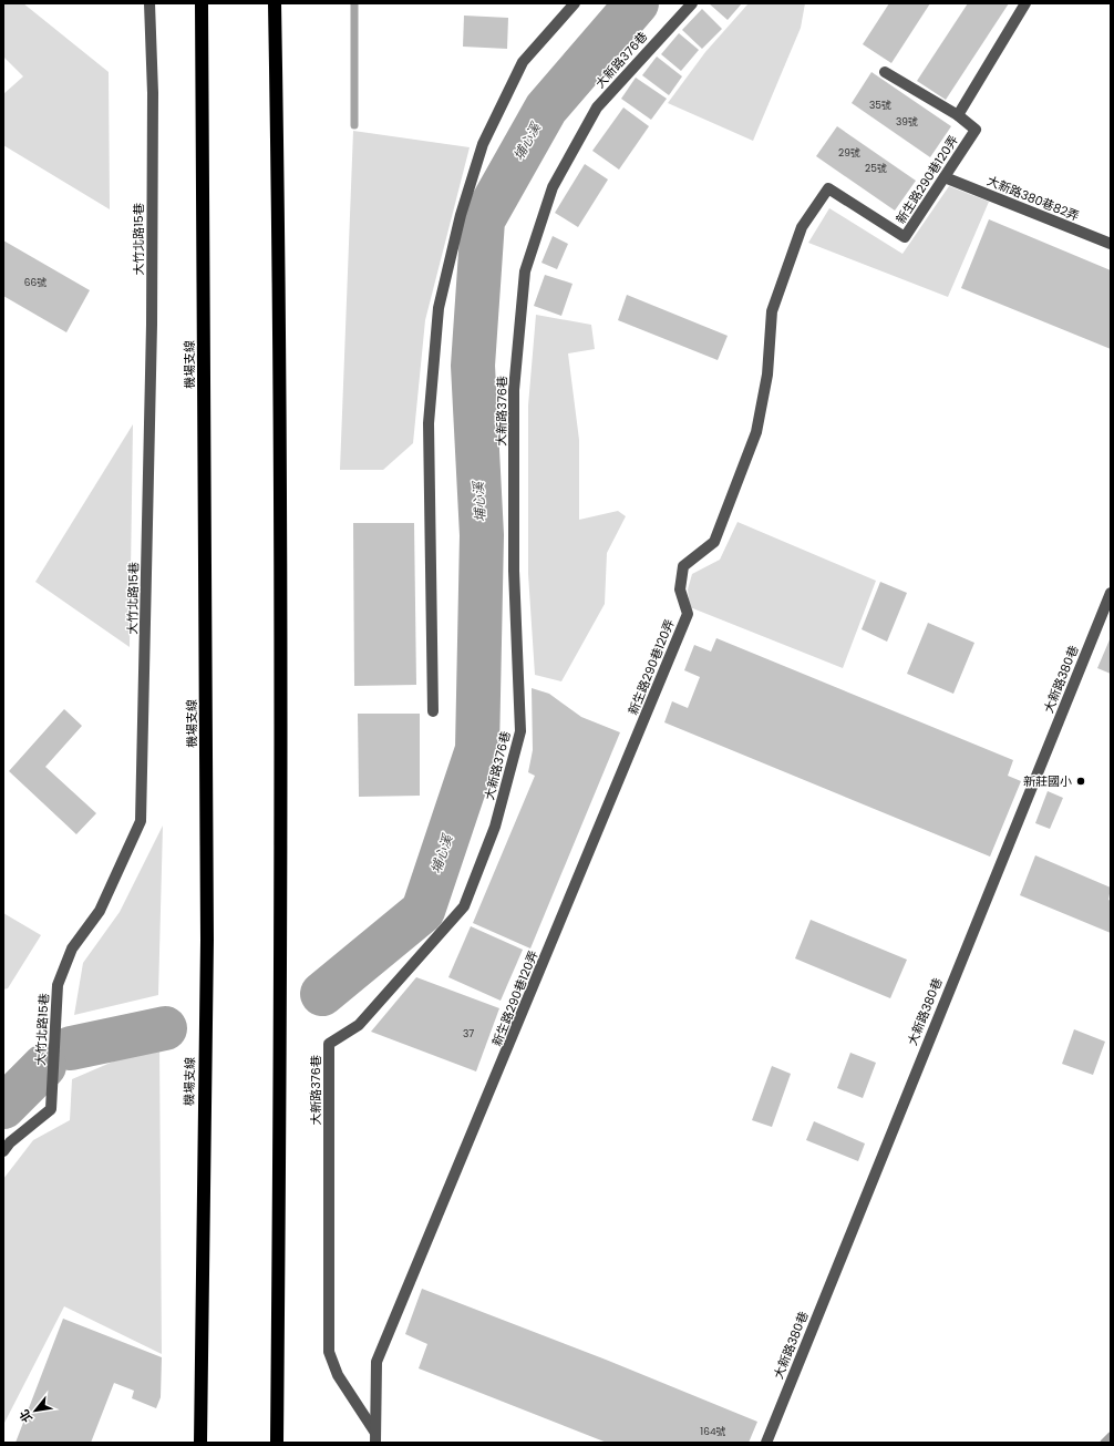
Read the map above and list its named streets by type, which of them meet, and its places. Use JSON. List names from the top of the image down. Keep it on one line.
{"streets":{"highway":["機場支線"],"lane":["大新路376巷","新生路290巷120弄","大新路380巷82弄","大竹北路15巷","大新路380巷"]},"crossings":[["大新路376巷","新生路290巷120弄"],["新生路290巷120弄","大新路380巷82弄"]],"water":["埔心溪"],"places":["新莊國小"],"house_numbers":["35號","39號","29號","25號","66號","37","164號"],"north":"bottom left"}
